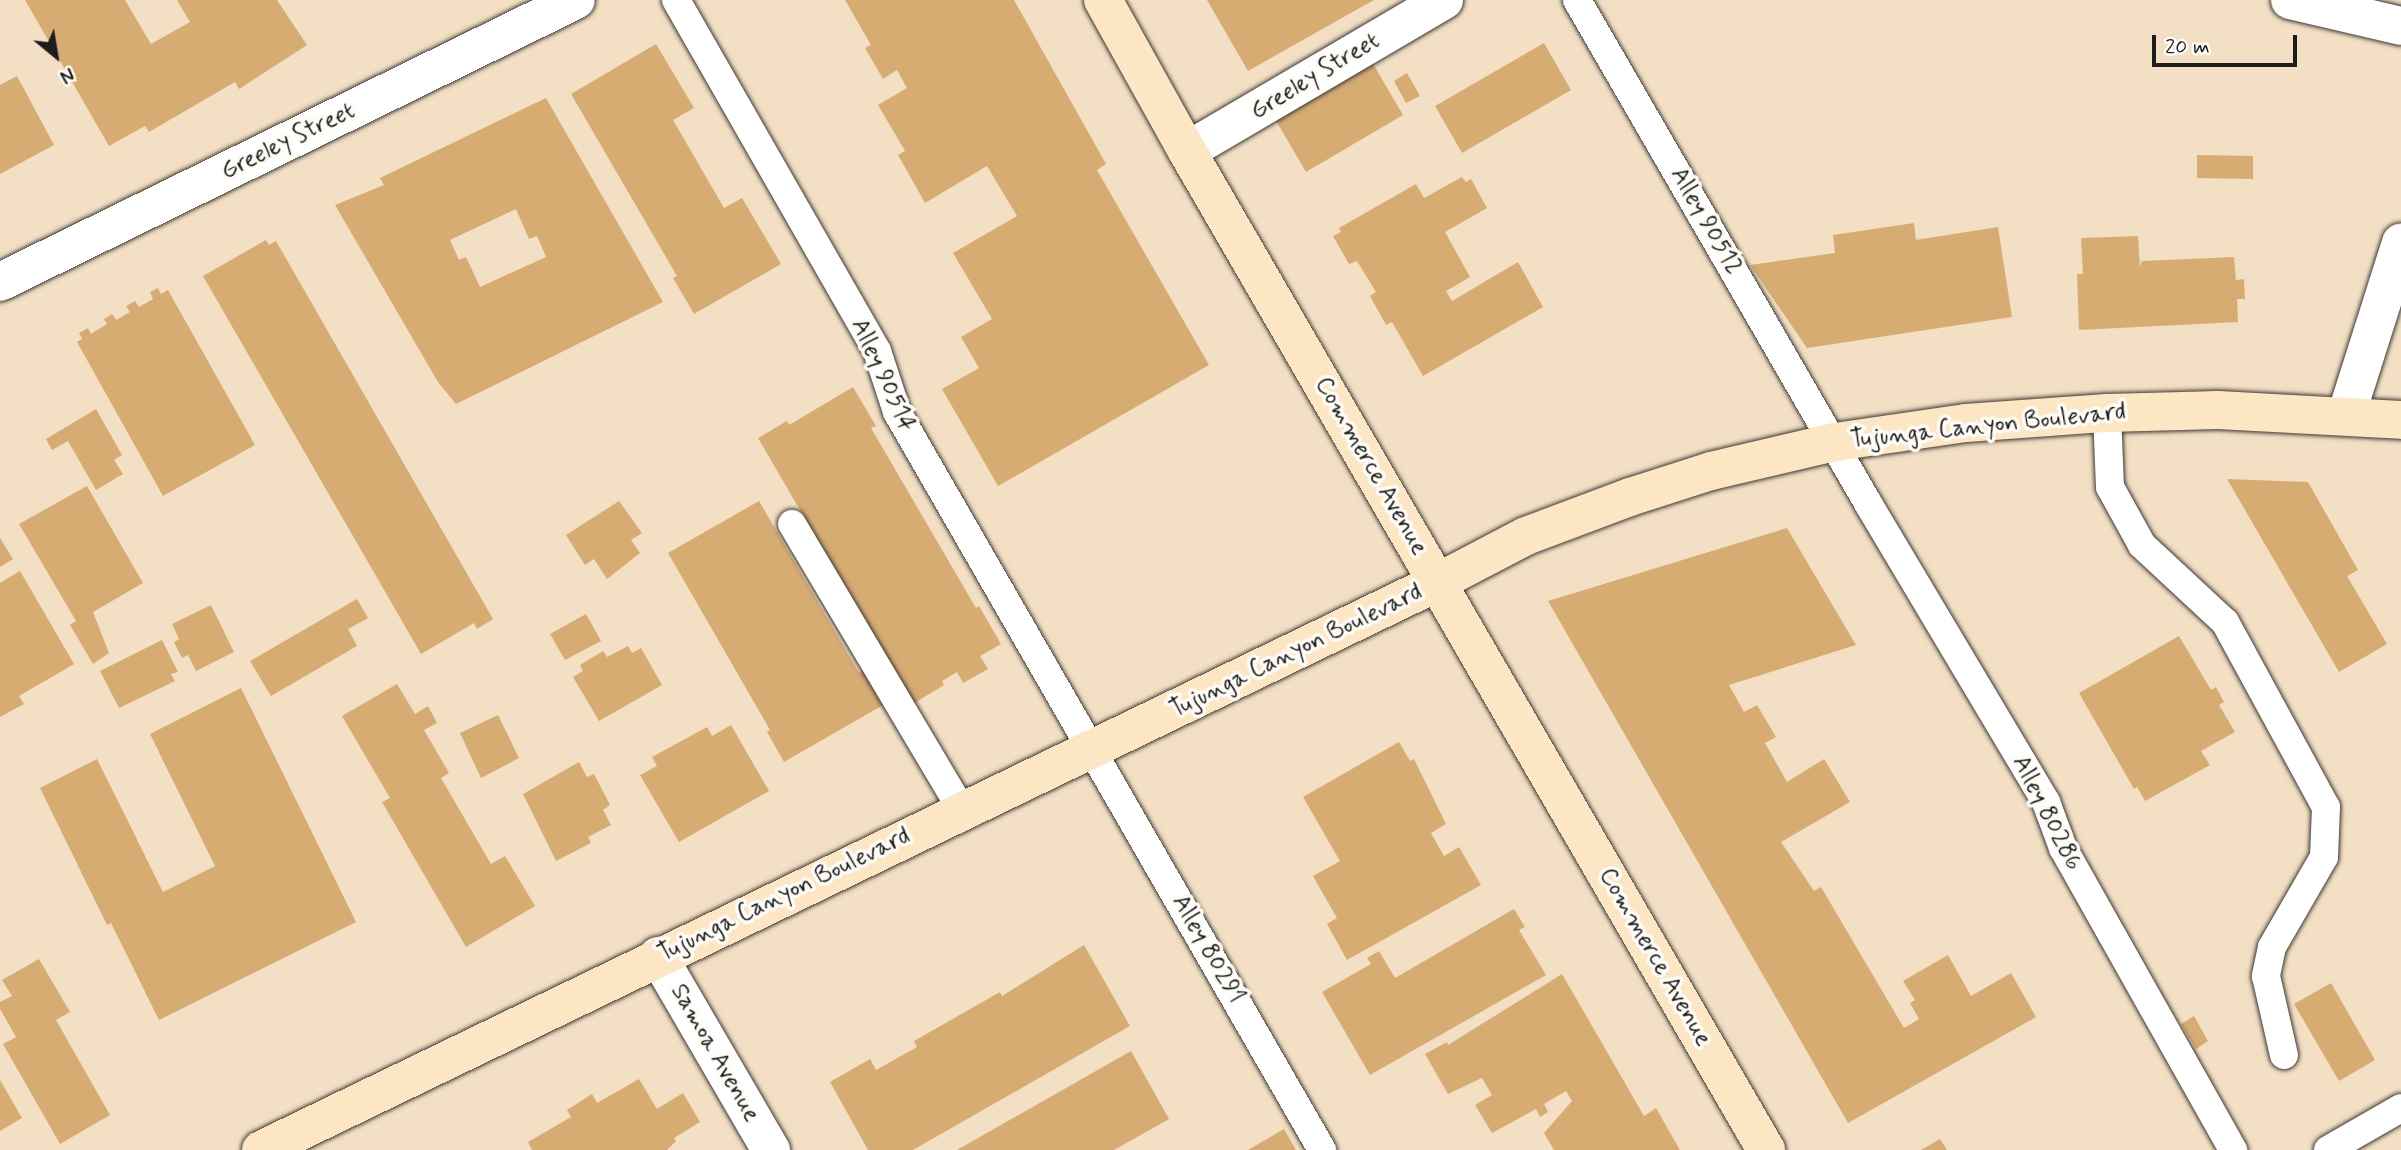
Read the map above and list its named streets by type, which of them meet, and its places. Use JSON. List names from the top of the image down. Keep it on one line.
{"streets":{"main road":["Tujunga Canyon Boulevard","Commerce Avenue"],"street":["Greeley Street","Samoa Avenue"],"lane":["Alley 90512","Alley 90514","Alley 80286","Alley 80291"]},"crossings":[["Greeley Street","Commerce Avenue"],["Alley 90512","Tujunga Canyon Boulevard"],["Alley 90512","Alley 80286"],["Alley 90514","Tujunga Canyon Boulevard"],["Alley 90514","Alley 80291"],["Tujunga Canyon Boulevard","Commerce Avenue"],["Tujunga Canyon Boulevard","Alley 80286"],["Tujunga Canyon Boulevard","Alley 80291"],["Tujunga Canyon Boulevard","Samoa Avenue"]],"scale_bar":"20 m","north":"bottom right"}
